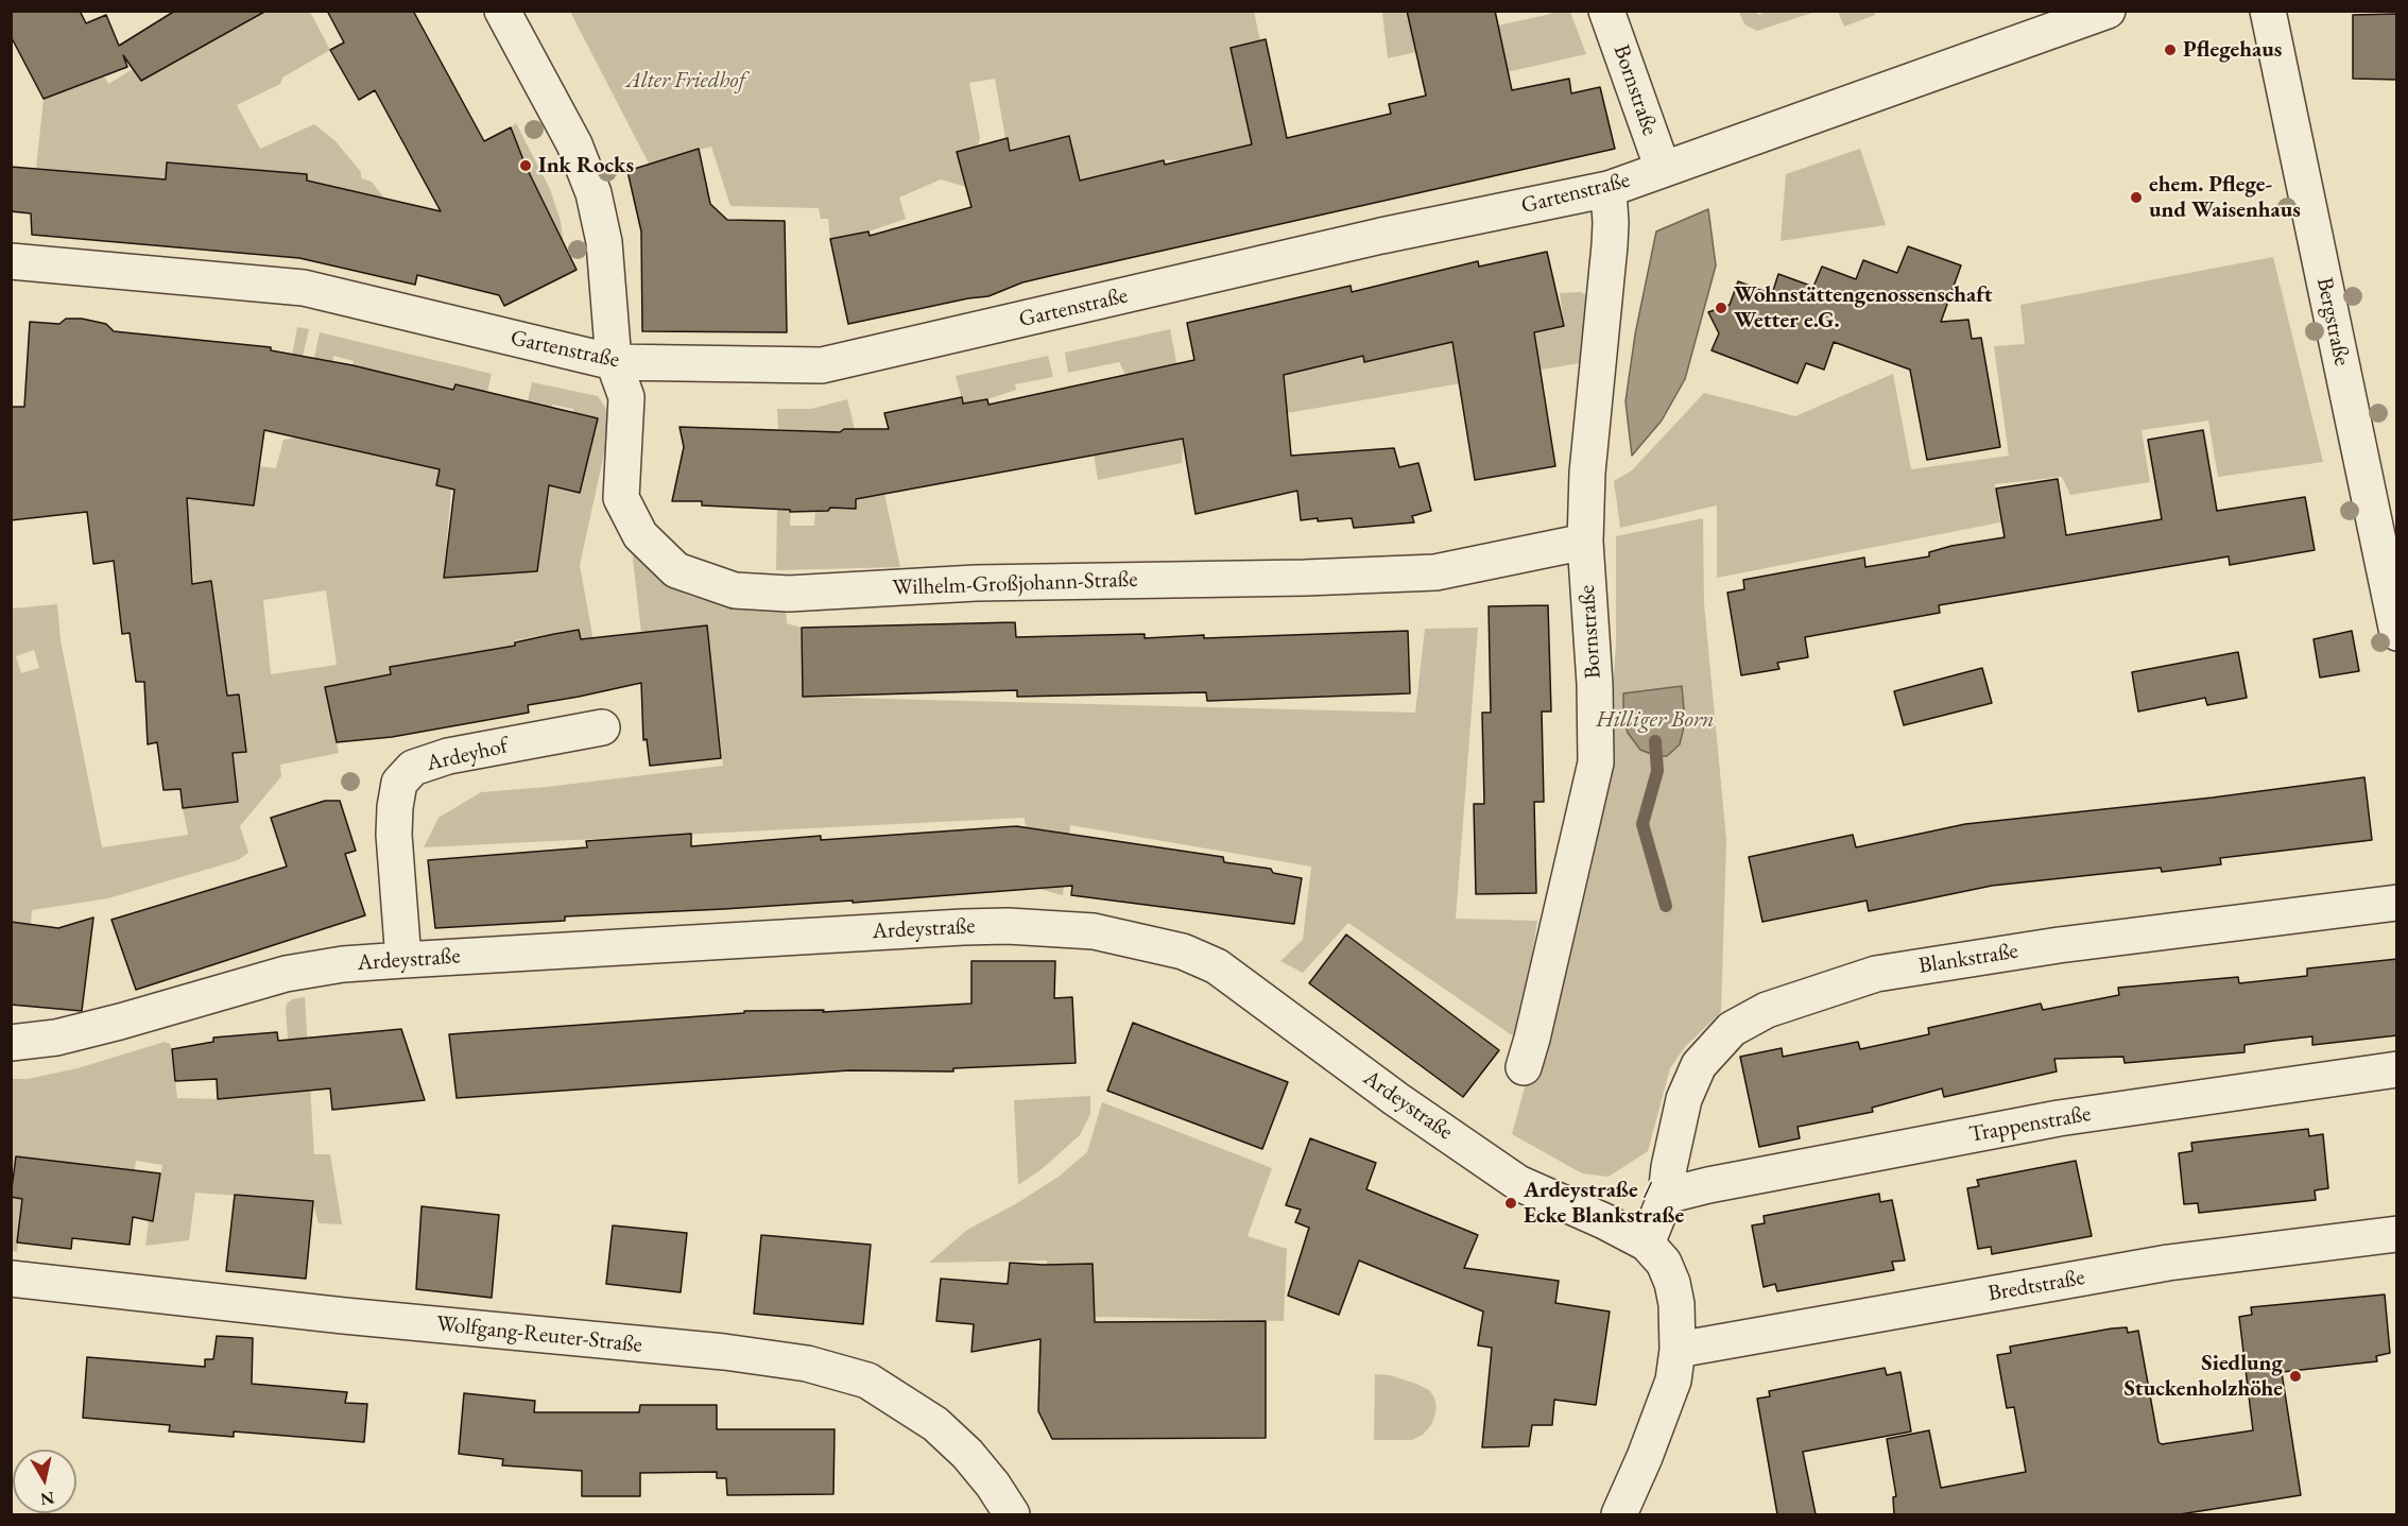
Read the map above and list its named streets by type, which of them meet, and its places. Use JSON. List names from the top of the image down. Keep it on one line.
{"streets":{"street":["Bornstraße","Gartenstraße","Bergstraße","Wilhelm-Großjohann-Straße","Ardeyhof","Ardeystraße","Blankstraße","Trappenstraße","Bredtstraße","Wolfgang-Reuter-Straße"]},"crossings":[["Bornstraße","Gartenstraße"],["Bornstraße","Wilhelm-Großjohann-Straße"],["Gartenstraße","Wilhelm-Großjohann-Straße"],["Ardeyhof","Ardeystraße"],["Ardeystraße","Bredtstraße"],["Blankstraße","Trappenstraße"]],"water":["Hilliger Born"],"parks":["Alter Friedhof"],"places":["Pflegehaus","Ink Rocks","ehem. Pflege- und Waisenhaus","Wohnstättengenossenschaft Wetter e.G.","Ardeystraße / Ecke Blankstraße","Siedlung Stuckenholzhöhe"],"north":"bottom"}
